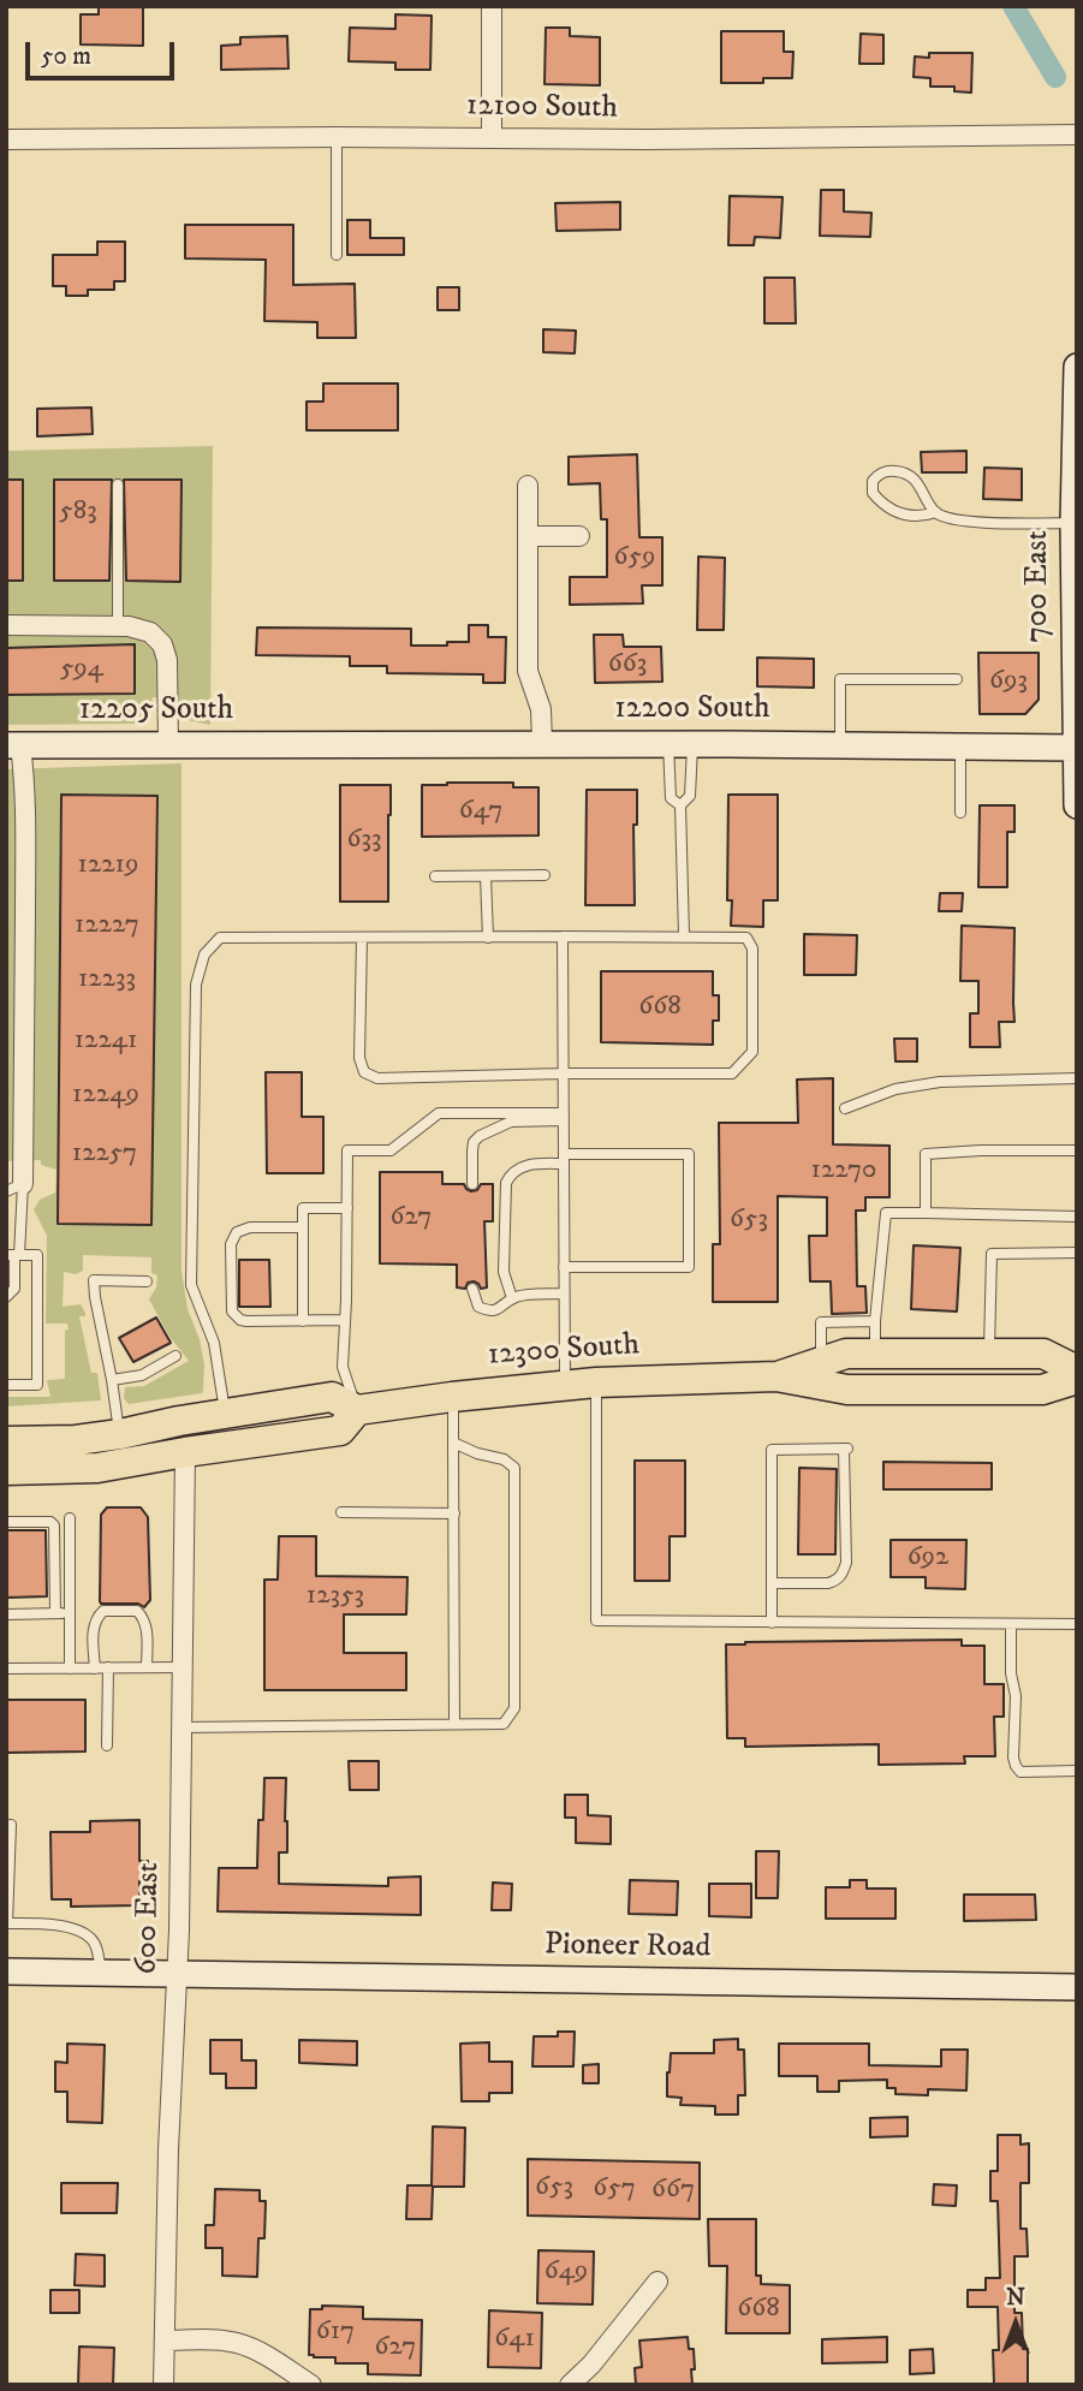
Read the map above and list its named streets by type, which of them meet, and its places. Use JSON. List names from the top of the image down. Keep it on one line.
{"streets":{"main road":["12300 South"],"street":["12100 South","700 East","12200 South","12205 South","600 East","Pioneer Road"]},"crossings":[["700 East","12200 South"],["12200 South","12205 South"],["12300 South","600 East"],["600 East","Pioneer Road"]],"house_numbers":["583","659","663","594","693","647","633","12219","12227","12233","668","12241","12249","12257","12270","627","653","692","12353","653","657","667","649","668","617","641","627"],"scale_bar":"50 m","north":"top"}
